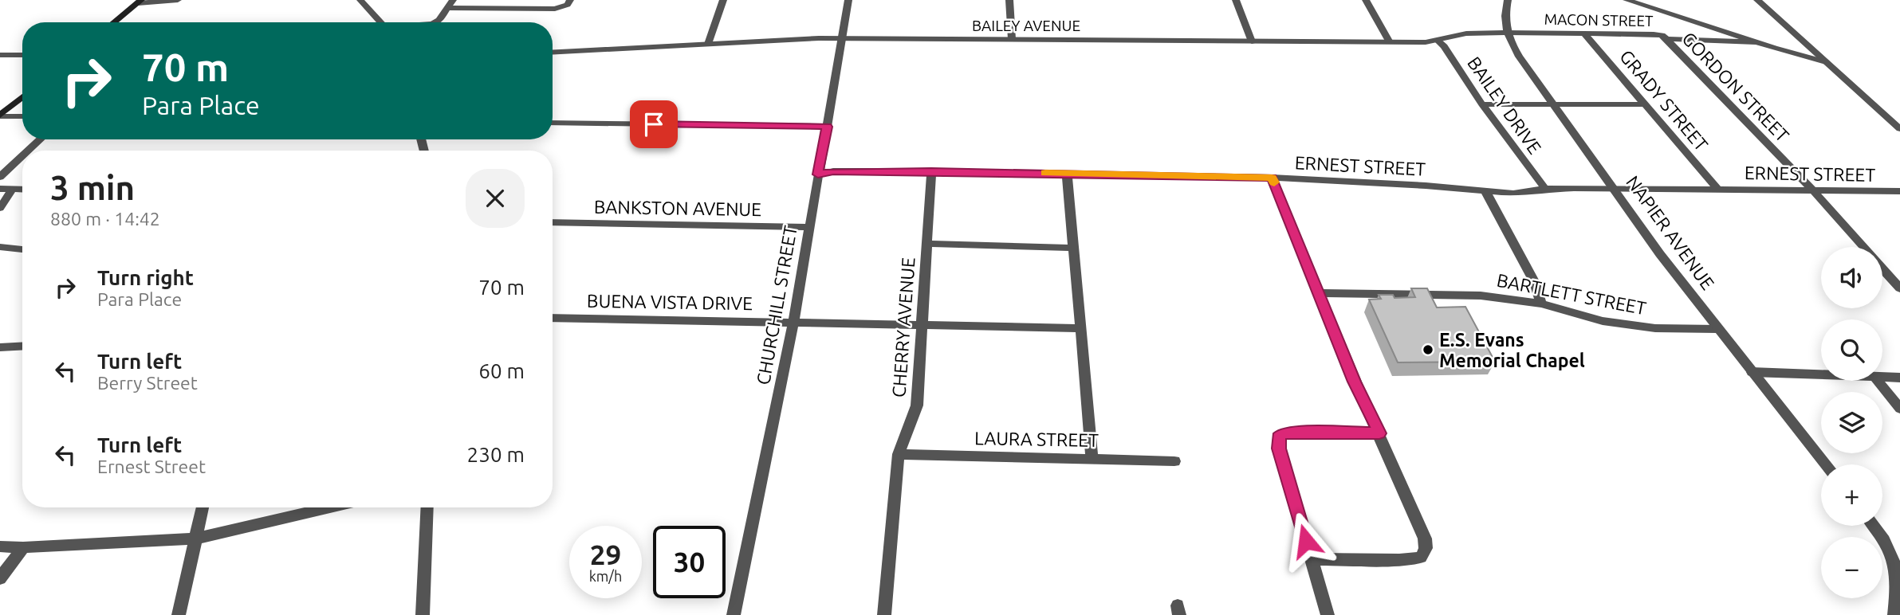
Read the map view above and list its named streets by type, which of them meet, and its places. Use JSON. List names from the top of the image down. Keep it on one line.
{"streets":{"street":["MACON STREET","BAILEY AVENUE","GORDON STREET","GRADY STREET","BAILEY DRIVE","ERNEST STREET","BANKSTON AVENUE","NAPIER AVENUE","BARTLETT STREET","BUENA VISTA DRIVE","CHURCHILL STREET","CHERRY AVENUE","LAURA STREET"]},"crossings":[["MACON STREET","BAILEY AVENUE"],["MACON STREET","GORDON STREET"],["MACON STREET","GRADY STREET"],["MACON STREET","NAPIER AVENUE"],["BAILEY AVENUE","BAILEY DRIVE"],["BAILEY AVENUE","NAPIER AVENUE"],["BAILEY AVENUE","CHURCHILL STREET"],["GORDON STREET","ERNEST STREET"],["GRADY STREET","ERNEST STREET"],["BAILEY DRIVE","ERNEST STREET"],["ERNEST STREET","NAPIER AVENUE"],["ERNEST STREET","CHURCHILL STREET"],["ERNEST STREET","CHERRY AVENUE"],["BANKSTON AVENUE","CHURCHILL STREET"],["NAPIER AVENUE","BARTLETT STREET"],["BUENA VISTA DRIVE","CHURCHILL STREET"],["BUENA VISTA DRIVE","CHERRY AVENUE"],["CHERRY AVENUE","LAURA STREET"]],"places":["E.S. Evans Memorial Chapel"],"page":{"turn":["70 m","Para Place"],"heading":["3 min","880 m · 14:42"],"list":[{"name":"Turn right","note":"Para Place","value":"70 m"},{"name":"Turn left","note":"Berry Street","value":"60 m"},{"name":"Turn left","note":"Ernest Street","value":"230 m"}],"map_buttons":["+","−"],"speed":"29 km/h","limit":"30"}}
